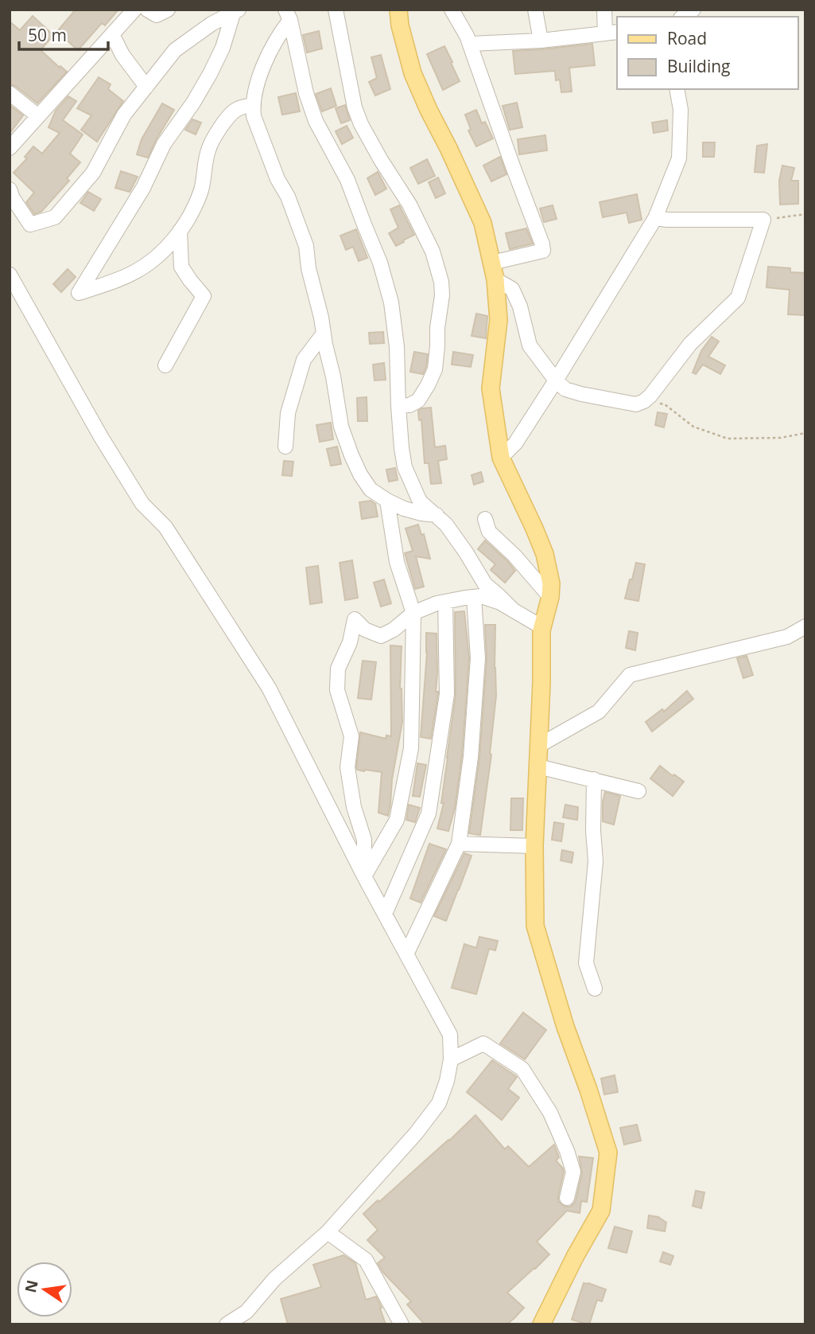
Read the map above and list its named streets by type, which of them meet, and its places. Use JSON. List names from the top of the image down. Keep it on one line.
{"legend":["Road","Building"],"scale_bar":"50 m","north":"left"}
